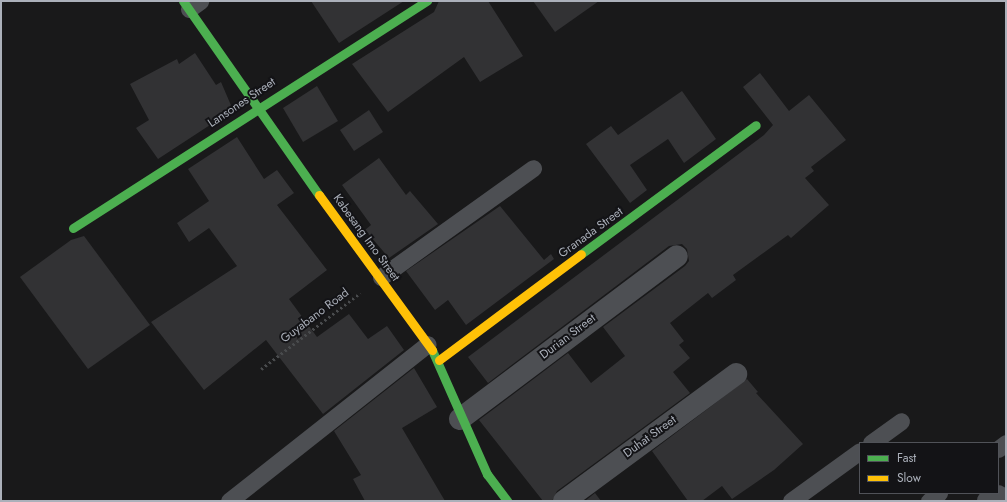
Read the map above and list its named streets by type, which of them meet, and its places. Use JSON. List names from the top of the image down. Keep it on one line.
{"streets":{"street":["Lansones Street","Granada Street","Kabesang Imo Street","Durian Street","Duhat Street"],"path":["Guyabano Road"]},"crossings":[["Lansones Street","Kabesang Imo Street"],["Granada Street","Kabesang Imo Street"],["Kabesang Imo Street","Guyabano Road"],["Kabesang Imo Street","Durian Street"]],"legend":["Fast","Slow"]}
